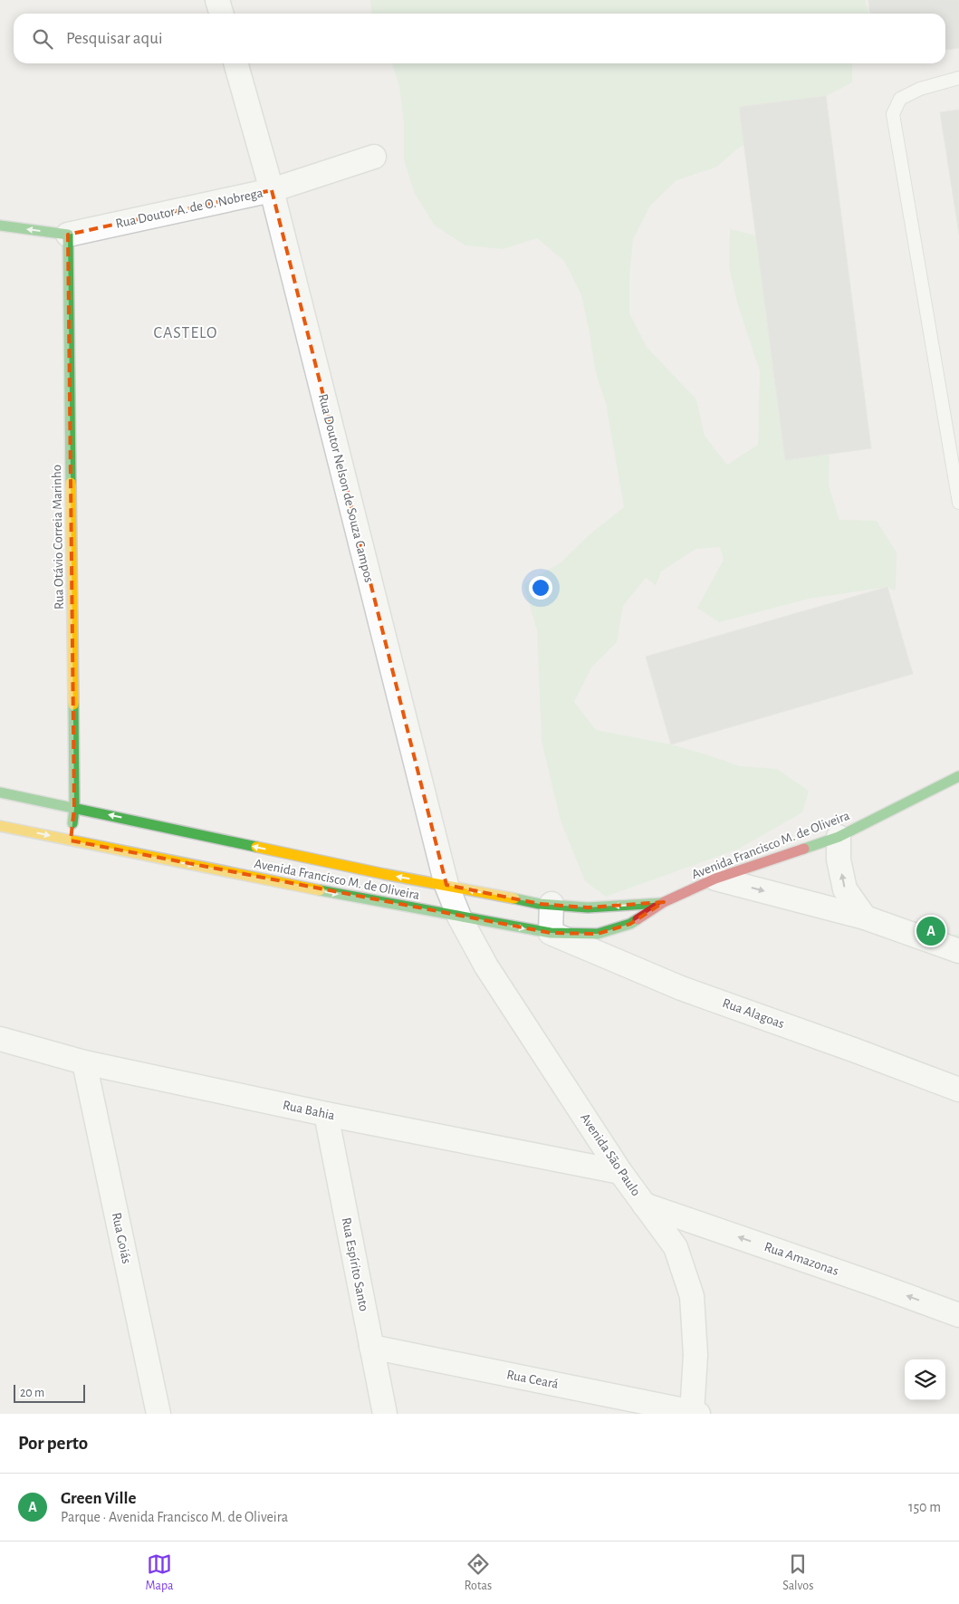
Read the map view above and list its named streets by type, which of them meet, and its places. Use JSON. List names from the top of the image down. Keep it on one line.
{"streets":{"street":["Rua Doutor A. de O. Nobrega","Rua Doutor Nelson de Souza Campos","Rua Otávio Correia Marinho","Avenida Francisco M. de Oliveira","Rua Alagoas","Rua Bahia","Avenida São Paulo","Rua Goiás","Rua Amazonas","Rua Espírito Santo","Rua Ceará"]},"crossings":[["Rua Doutor A. de O. Nobrega","Rua Doutor Nelson de Souza Campos"],["Rua Doutor A. de O. Nobrega","Rua Otávio Correia Marinho"],["Rua Doutor Nelson de Souza Campos","Avenida Francisco M. de Oliveira"],["Rua Doutor Nelson de Souza Campos","Avenida São Paulo"],["Rua Otávio Correia Marinho","Avenida Francisco M. de Oliveira"],["Avenida Francisco M. de Oliveira","Rua Alagoas"],["Avenida Francisco M. de Oliveira","Avenida São Paulo"],["Rua Bahia","Avenida São Paulo"],["Rua Bahia","Rua Goiás"],["Rua Bahia","Rua Espírito Santo"],["Avenida São Paulo","Rua Amazonas"],["Avenida São Paulo","Rua Ceará"],["Rua Espírito Santo","Rua Ceará"]],"one_way":["Rua Amazonas"],"districts":["CASTELO"],"scale_bar":"20 m","page":{"search":"Pesquisar aqui","pins":"A","scale":"20 m","heading":"Por perto","list":[{"mark":"A","name":"Green Ville","note":"Parque · Avenida Francisco M. de Oliveira","value":"150 m"}],"nav":["Mapa","Rotas","Salvos"]}}
